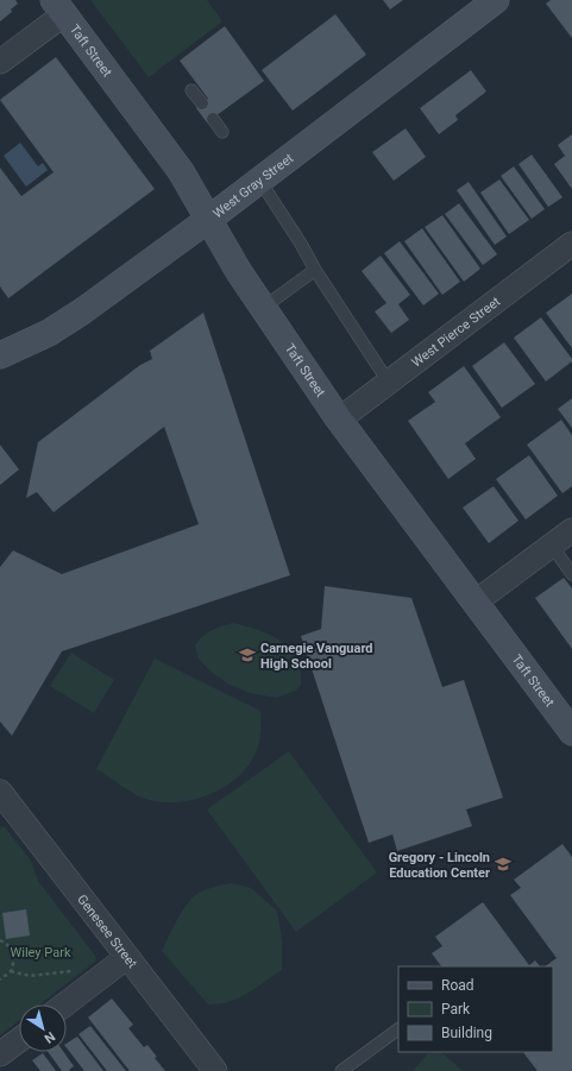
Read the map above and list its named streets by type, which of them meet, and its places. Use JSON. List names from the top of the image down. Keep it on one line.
{"streets":{"street":["Taft Street","West Gray Street","West Pierce Street","Genesee Street"]},"crossings":[["Taft Street","West Gray Street"],["Taft Street","West Pierce Street"]],"parks":["Wiley Park"],"places":{"school or university":["Carnegie Vanguard High School","Gregory - Lincoln Education Center"]},"legend":["Road","Park","Building"],"north":"bottom right"}
